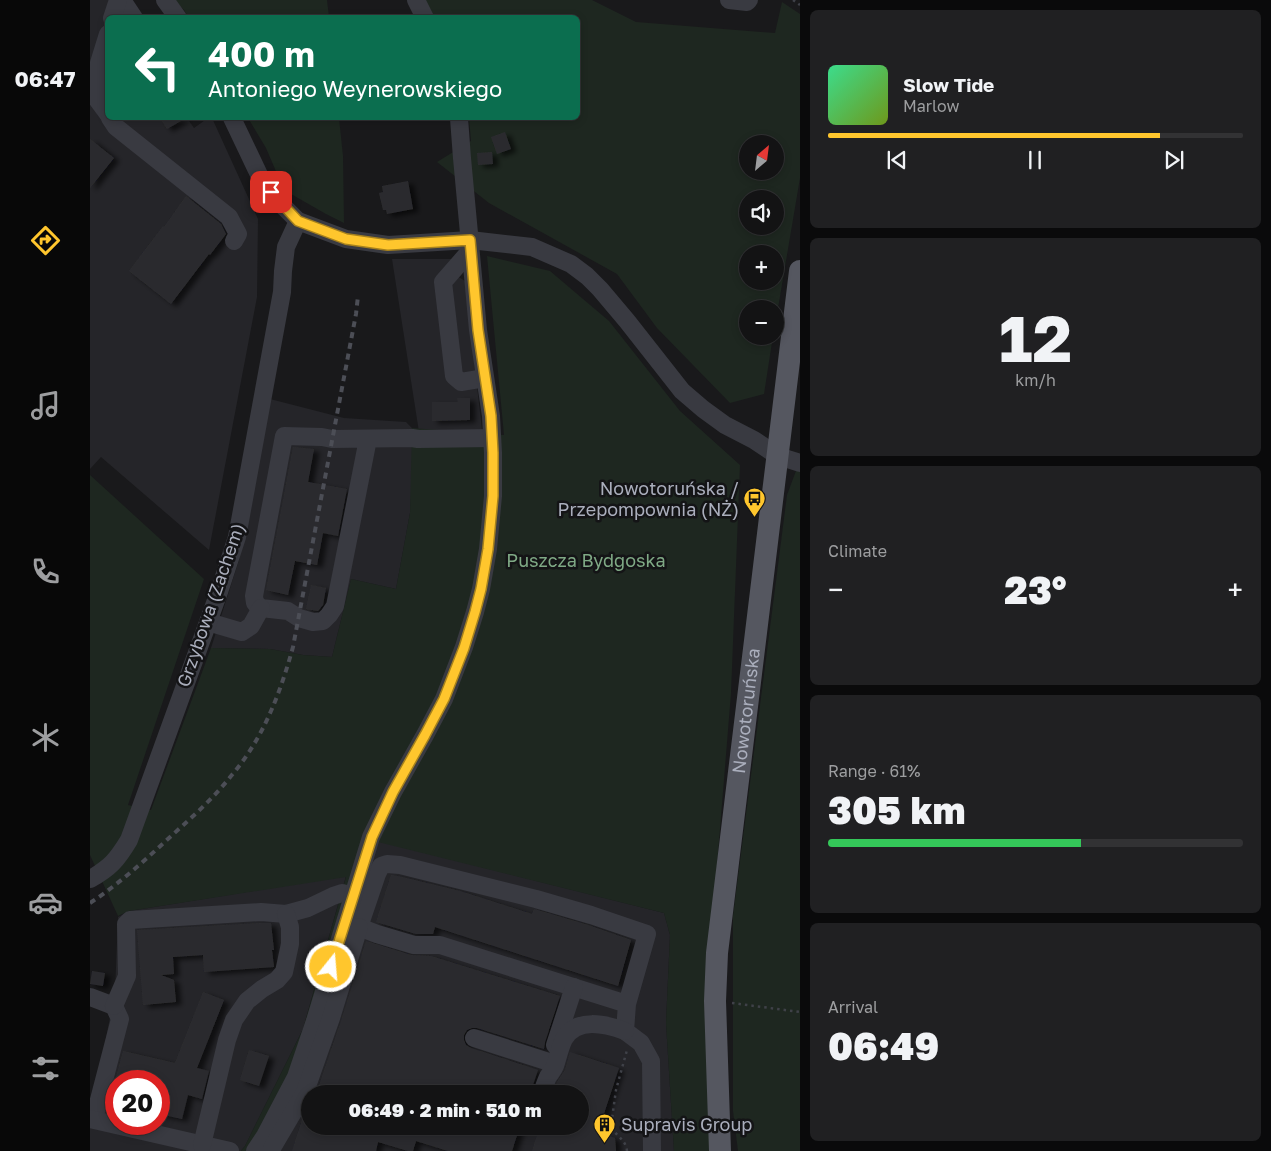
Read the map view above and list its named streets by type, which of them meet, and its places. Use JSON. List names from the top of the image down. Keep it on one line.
{"streets":{"main road":["Nowotoruńska"],"street":["Grzybowa (Zachem)"]},"parks":["Puszcza Bydgoska"],"places":{"bus stop":["Nowotoruńska / Przepompownia (NŻ)"],"building":["Supravis Group"]},"north":"top right","page":{"tabs":"06:47","turn":["400 m","Antoniego Weynerowskiego"],"song":["Slow Tide","Marlow"],"map_buttons":["+","−"],"tile":[["12","km/h"],"Climate",["Range · 61%","305 km"],["Arrival","06:49"]],"heat":["−","23°","+"],"limit":"20","trip":"06:49 · 2 min · 510 m"}}
